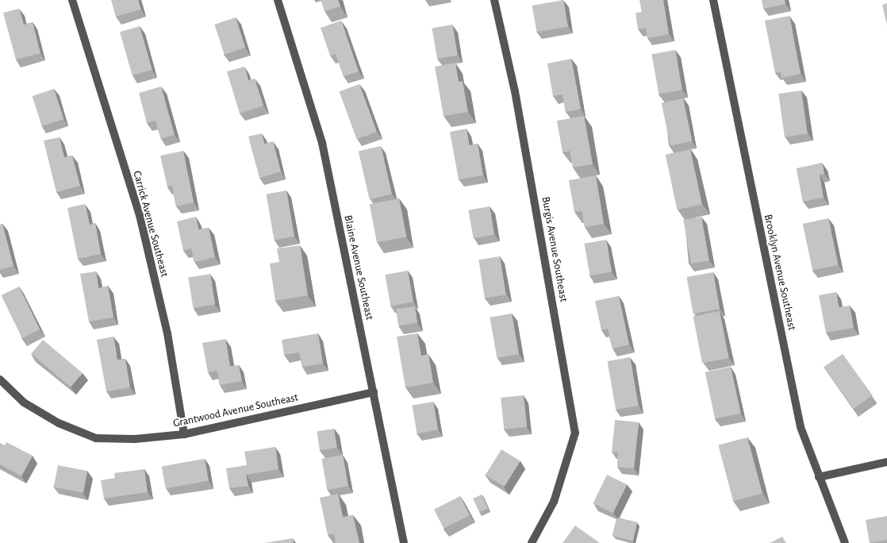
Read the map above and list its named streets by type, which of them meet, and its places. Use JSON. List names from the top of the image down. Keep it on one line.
{"streets":{"street":["Carrick Avenue Southeast","Burgis Avenue Southeast","Blaine Avenue Southeast","Brooklyn Avenue Southeast","Grantwood Avenue Southeast"]},"crossings":[["Carrick Avenue Southeast","Grantwood Avenue Southeast"],["Blaine Avenue Southeast","Grantwood Avenue Southeast"]]}
